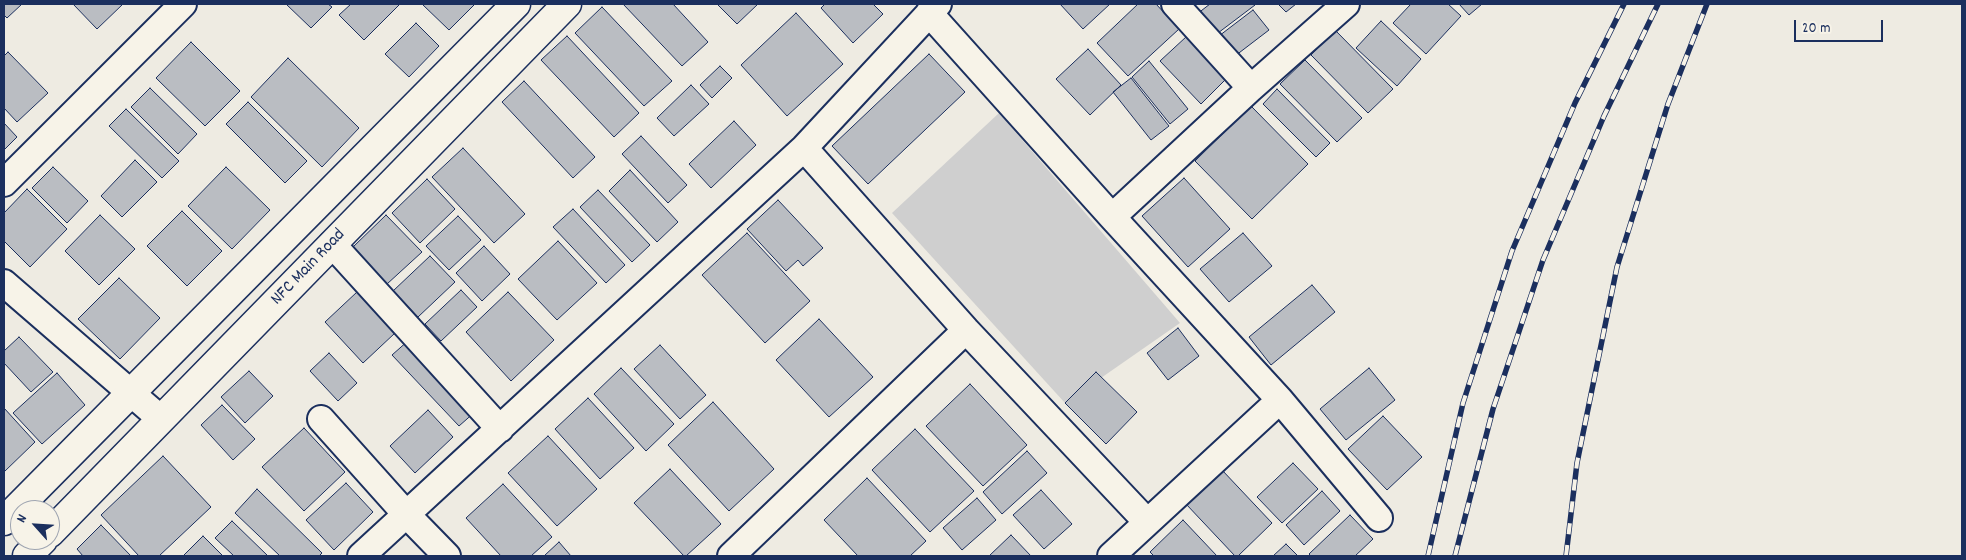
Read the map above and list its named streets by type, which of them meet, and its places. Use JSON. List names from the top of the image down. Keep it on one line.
{"streets":{"main road":["NFC Main Road"]},"scale_bar":"20 m","north":"top left"}
